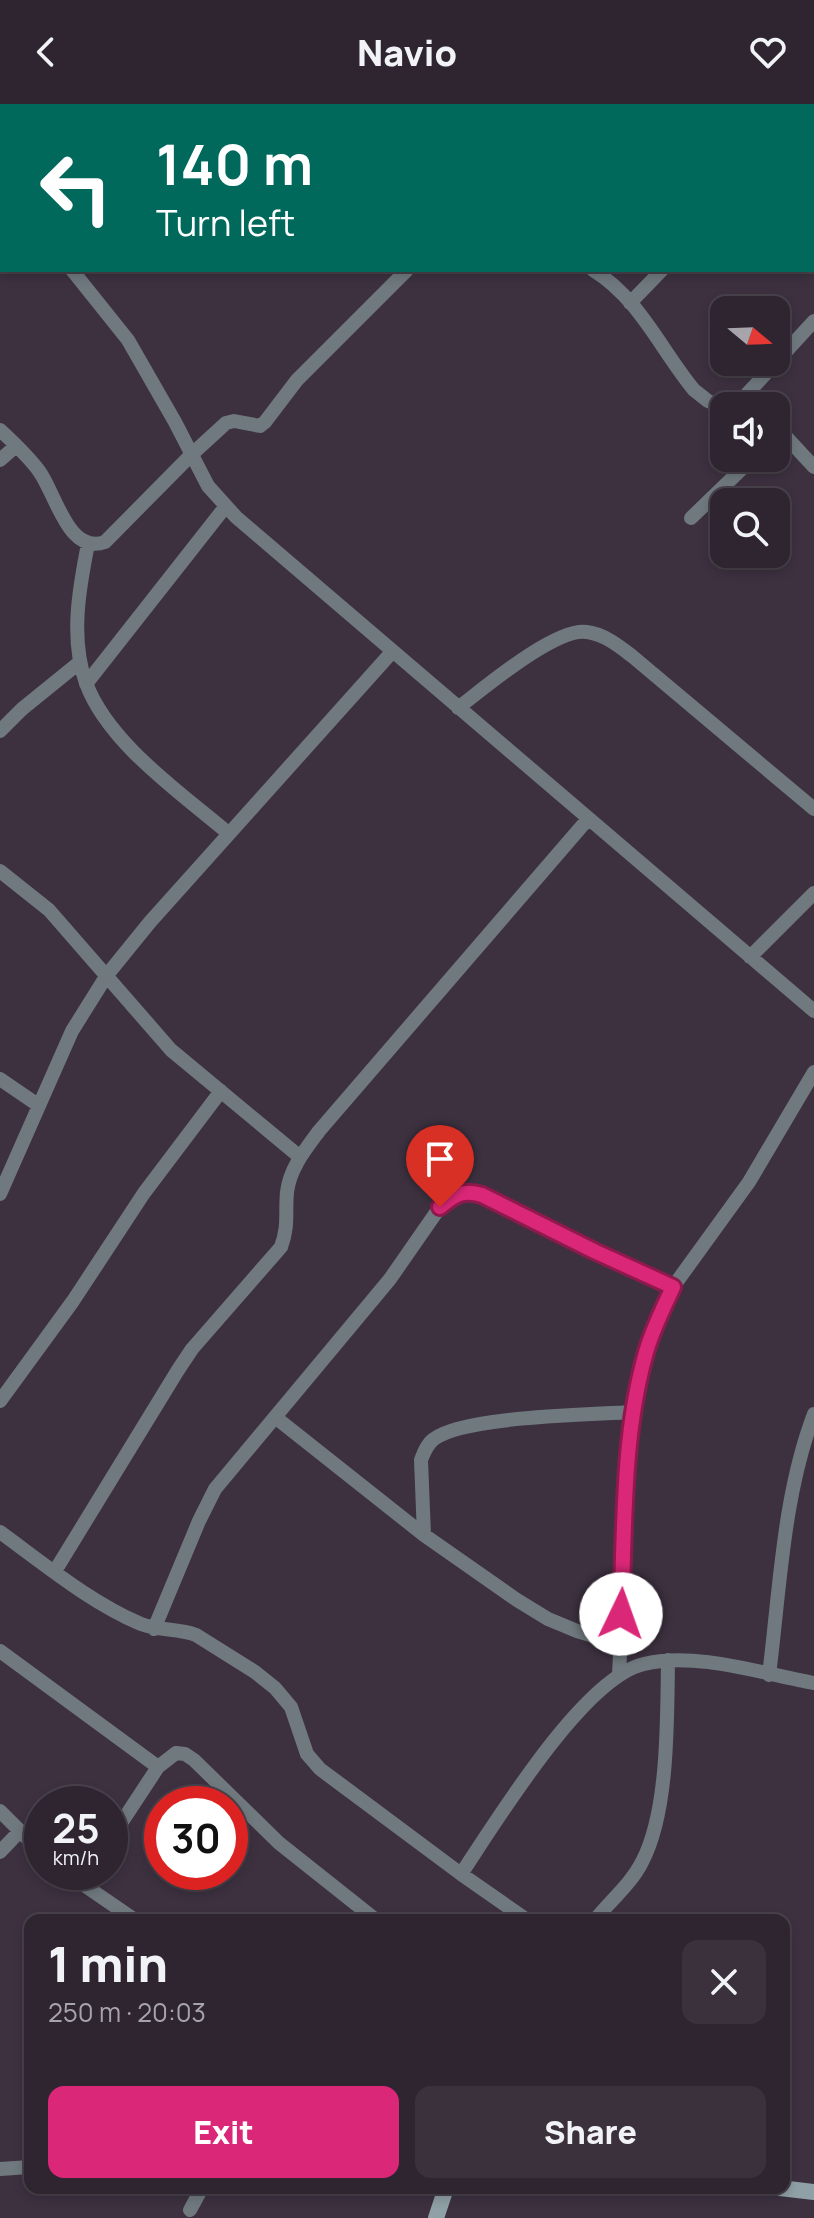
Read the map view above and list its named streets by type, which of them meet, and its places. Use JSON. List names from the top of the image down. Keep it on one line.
{"north":"right","page":{"header":"Navio","turn":["140 m","Turn left"],"speed":"25 km/h","limit":"30","heading":["1 min","250 m · 20:03"],"buttons":["Exit","Share"]}}
